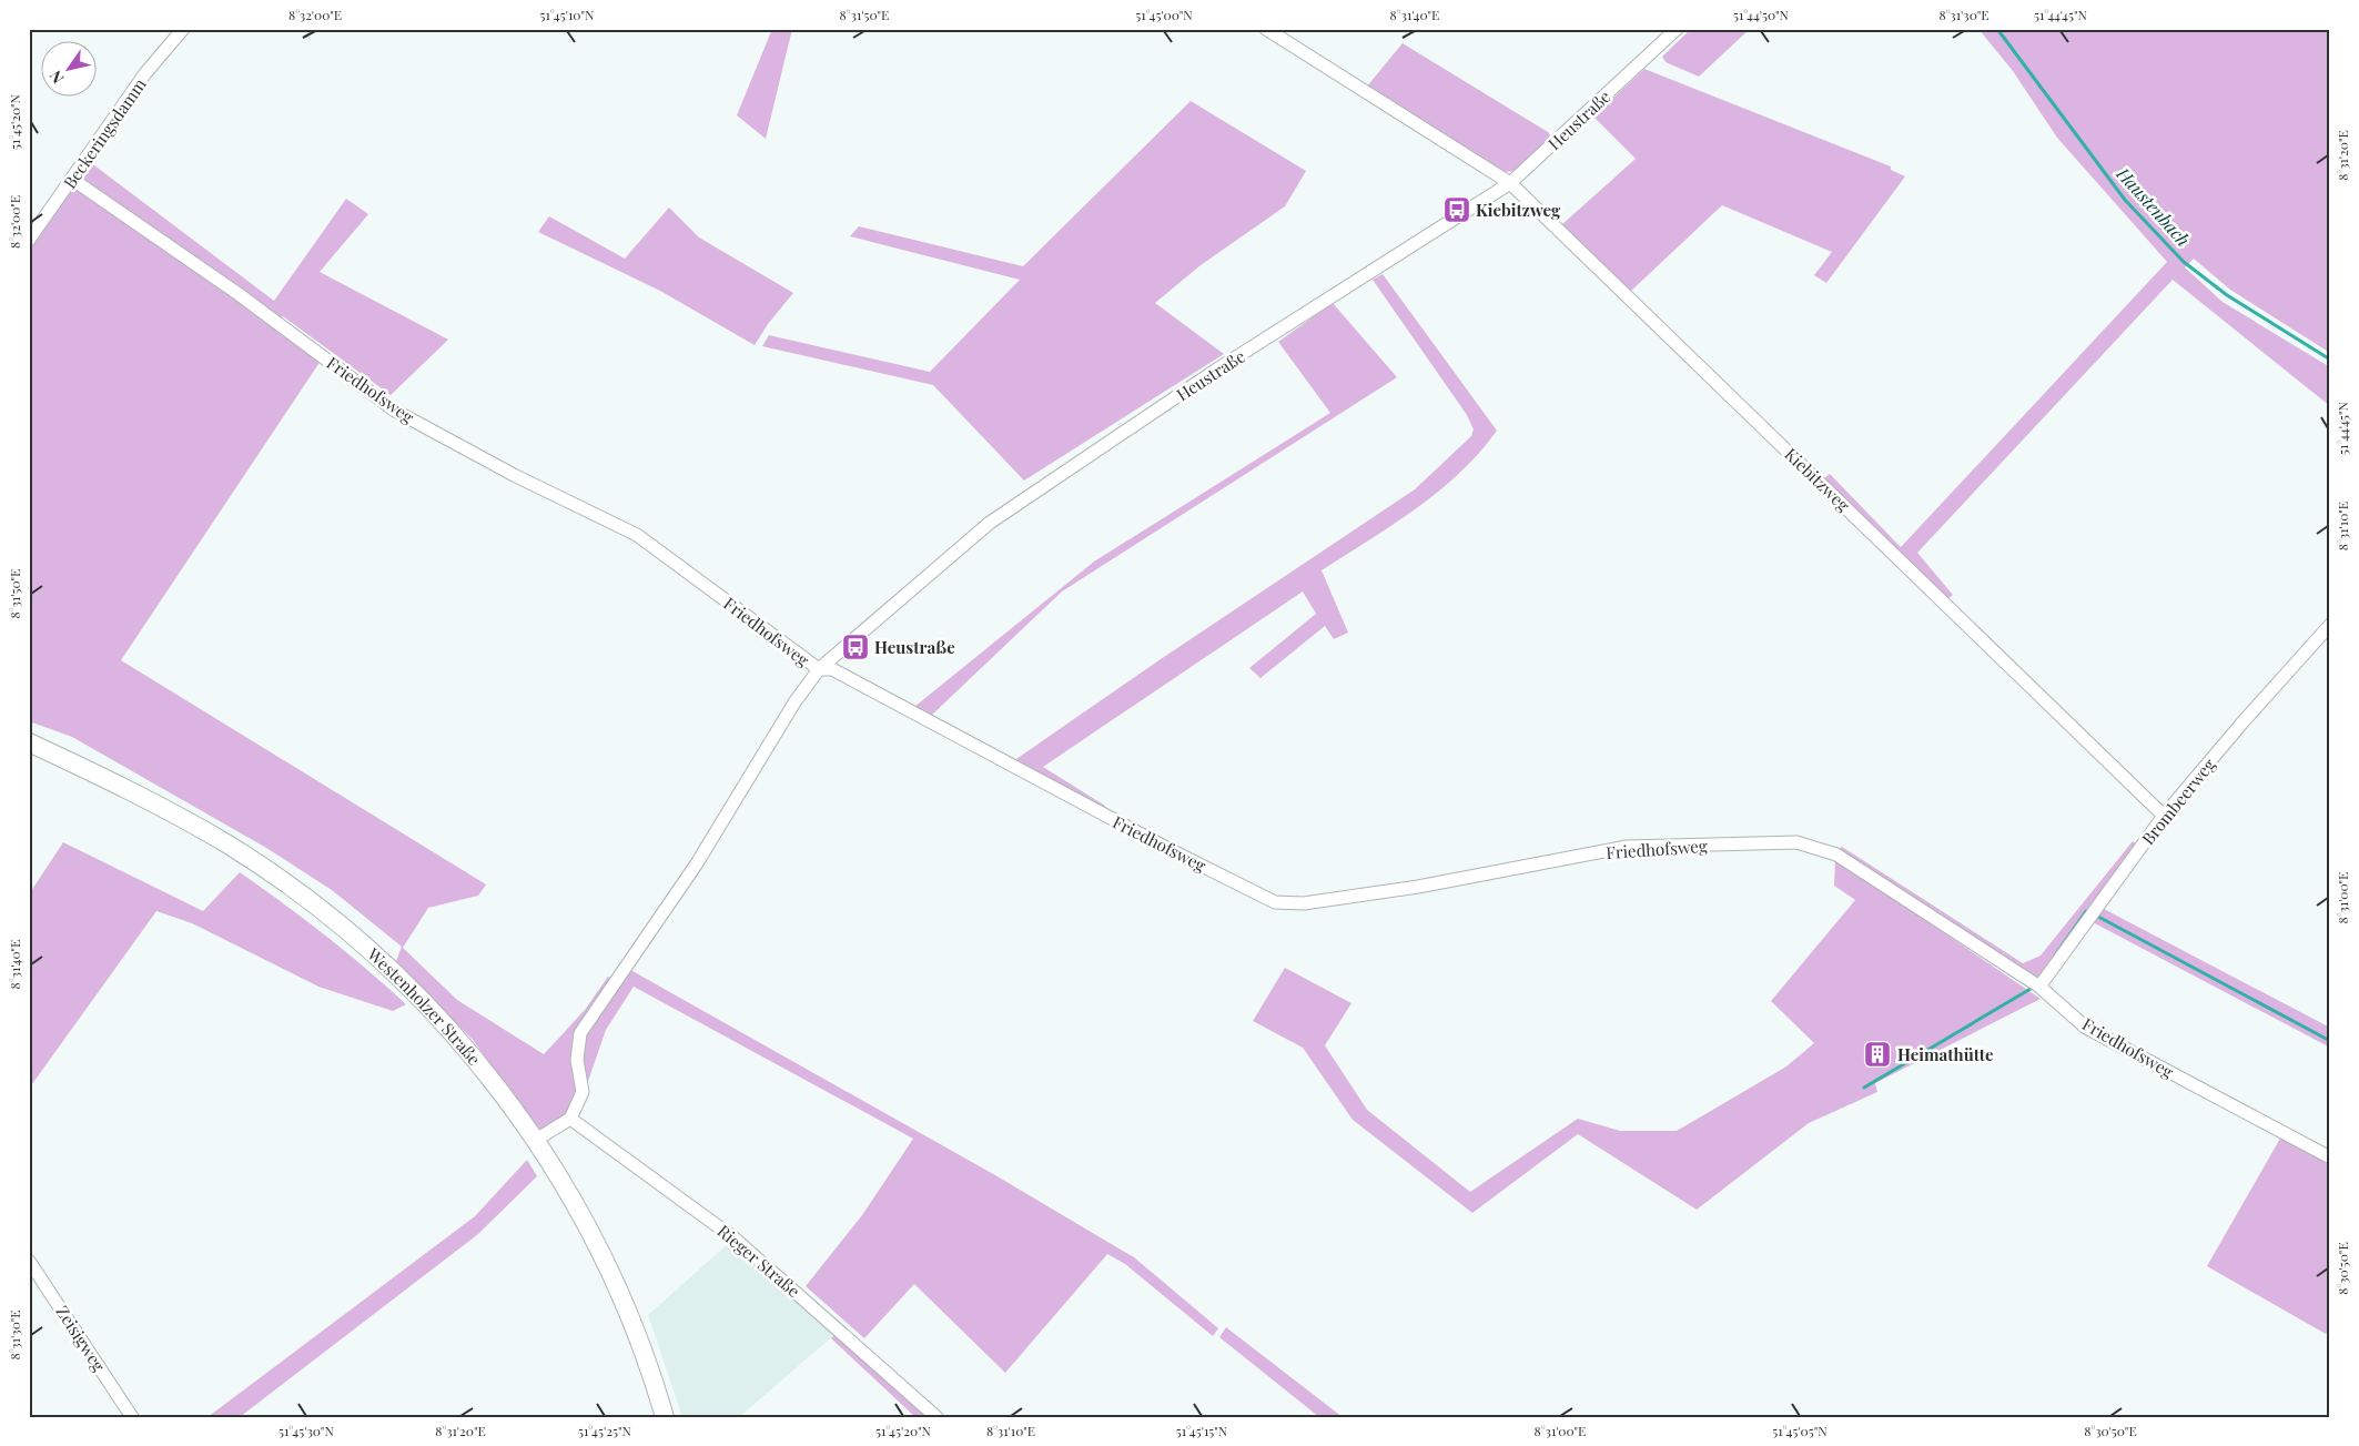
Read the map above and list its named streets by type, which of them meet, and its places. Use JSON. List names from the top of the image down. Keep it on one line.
{"streets":{"main road":["Westenholzer Straße"],"street":["Heustraße","Beckeringsdamm","Friedhofsweg","Kiebitzweg","Brombeerweg","Rieger Straße","Zeisigweg"]},"crossings":[["Heustraße","Friedhofsweg"],["Heustraße","Kiebitzweg"],["Heustraße","Rieger Straße"],["Beckeringsdamm","Friedhofsweg"],["Friedhofsweg","Brombeerweg"],["Kiebitzweg","Brombeerweg"]],"water":["Haustenbach"],"places":{"bus stop":["Kiebitzweg","Heustraße"],"building":["Heimathütte"]},"north":"bottom left","coordinates":["8°32'00\"E","51°45'10\"N","8°31'50\"E","51°45'00\"N","8°31'40\"E","51°44'50\"N","8°31'30\"E","51°44'45\"N","51°45'20\"N","8°31'20\"E","8°31'10\"E","8°31'00\"E","8°30'50\"E","51°45'30\"N","51°45'25\"N","51°45'15\"N","51°45'05\"N"]}
